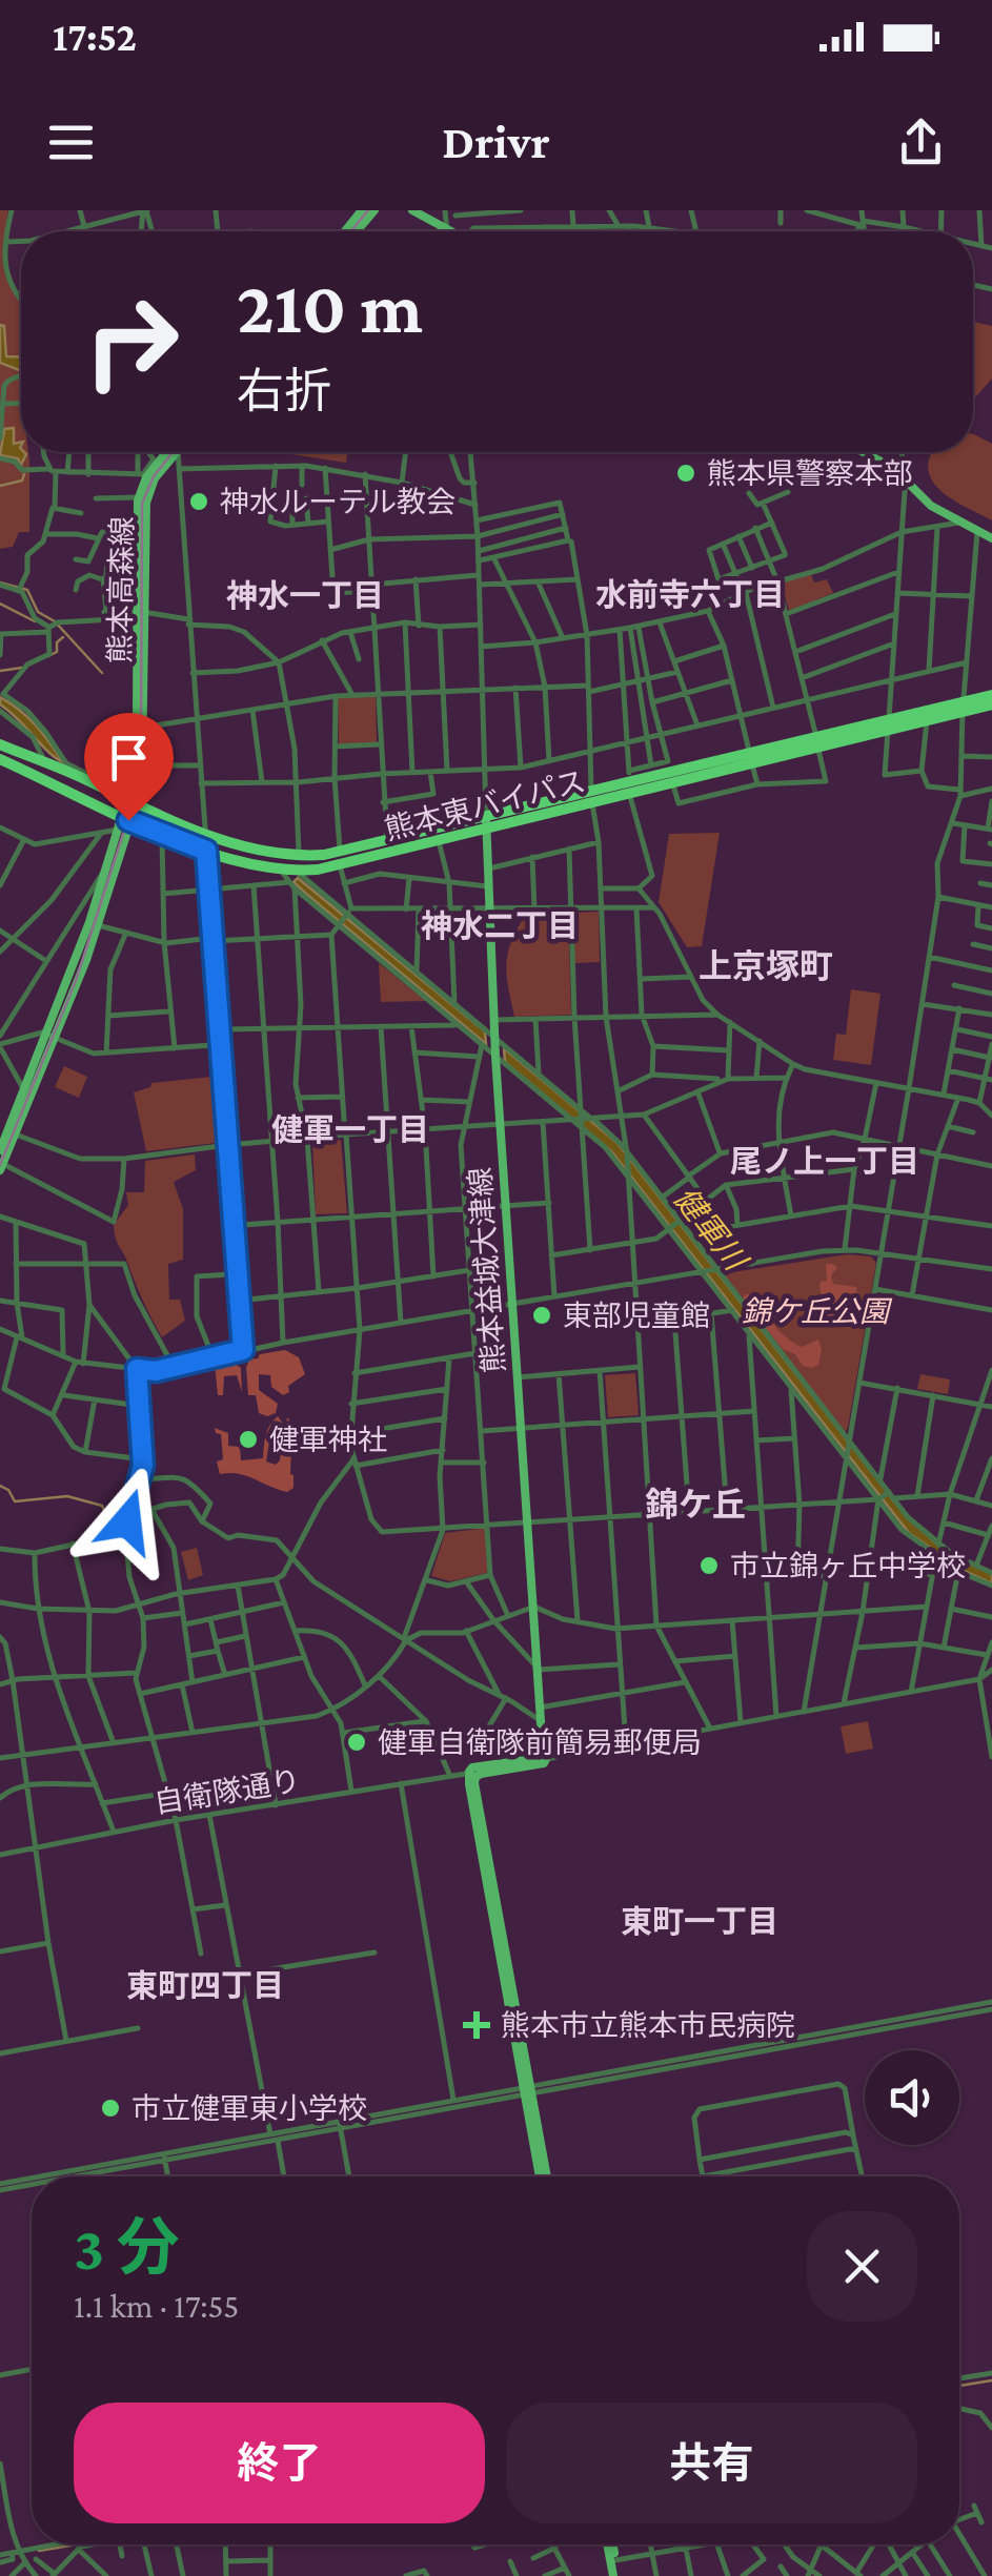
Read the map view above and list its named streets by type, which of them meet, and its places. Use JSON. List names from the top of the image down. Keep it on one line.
{"streets":{"highway":["熊本東バイパス"],"main road":["熊本高森線","熊本益城大津線"],"street":["自衛隊通り"]},"crossings":[["熊本高森線","熊本東バイパス"],["熊本東バイパス","熊本益城大津線"]],"districts":["水前寺六丁目","神水一丁目","神水二丁目","上京塚町","健軍一丁目","尾ノ上一丁目","錦ケ丘","東町一丁目","東町四丁目"],"water":["健軍川"],"parks":["錦ケ丘公園"],"places":{"other":["熊本県警察本部","神水ルーテル教会","東部児童館","健軍神社","市立錦ヶ丘中学校","健軍自衛隊前簡易郵便局","市立健軍東小学校"],"health":["熊本市立熊本市民病院"]},"page":{"status":"17:52","header":"Drivr","turn":["210 m","右折"],"heading":["3 分","1.1 km · 17:55"],"buttons":["終了","共有"]}}
